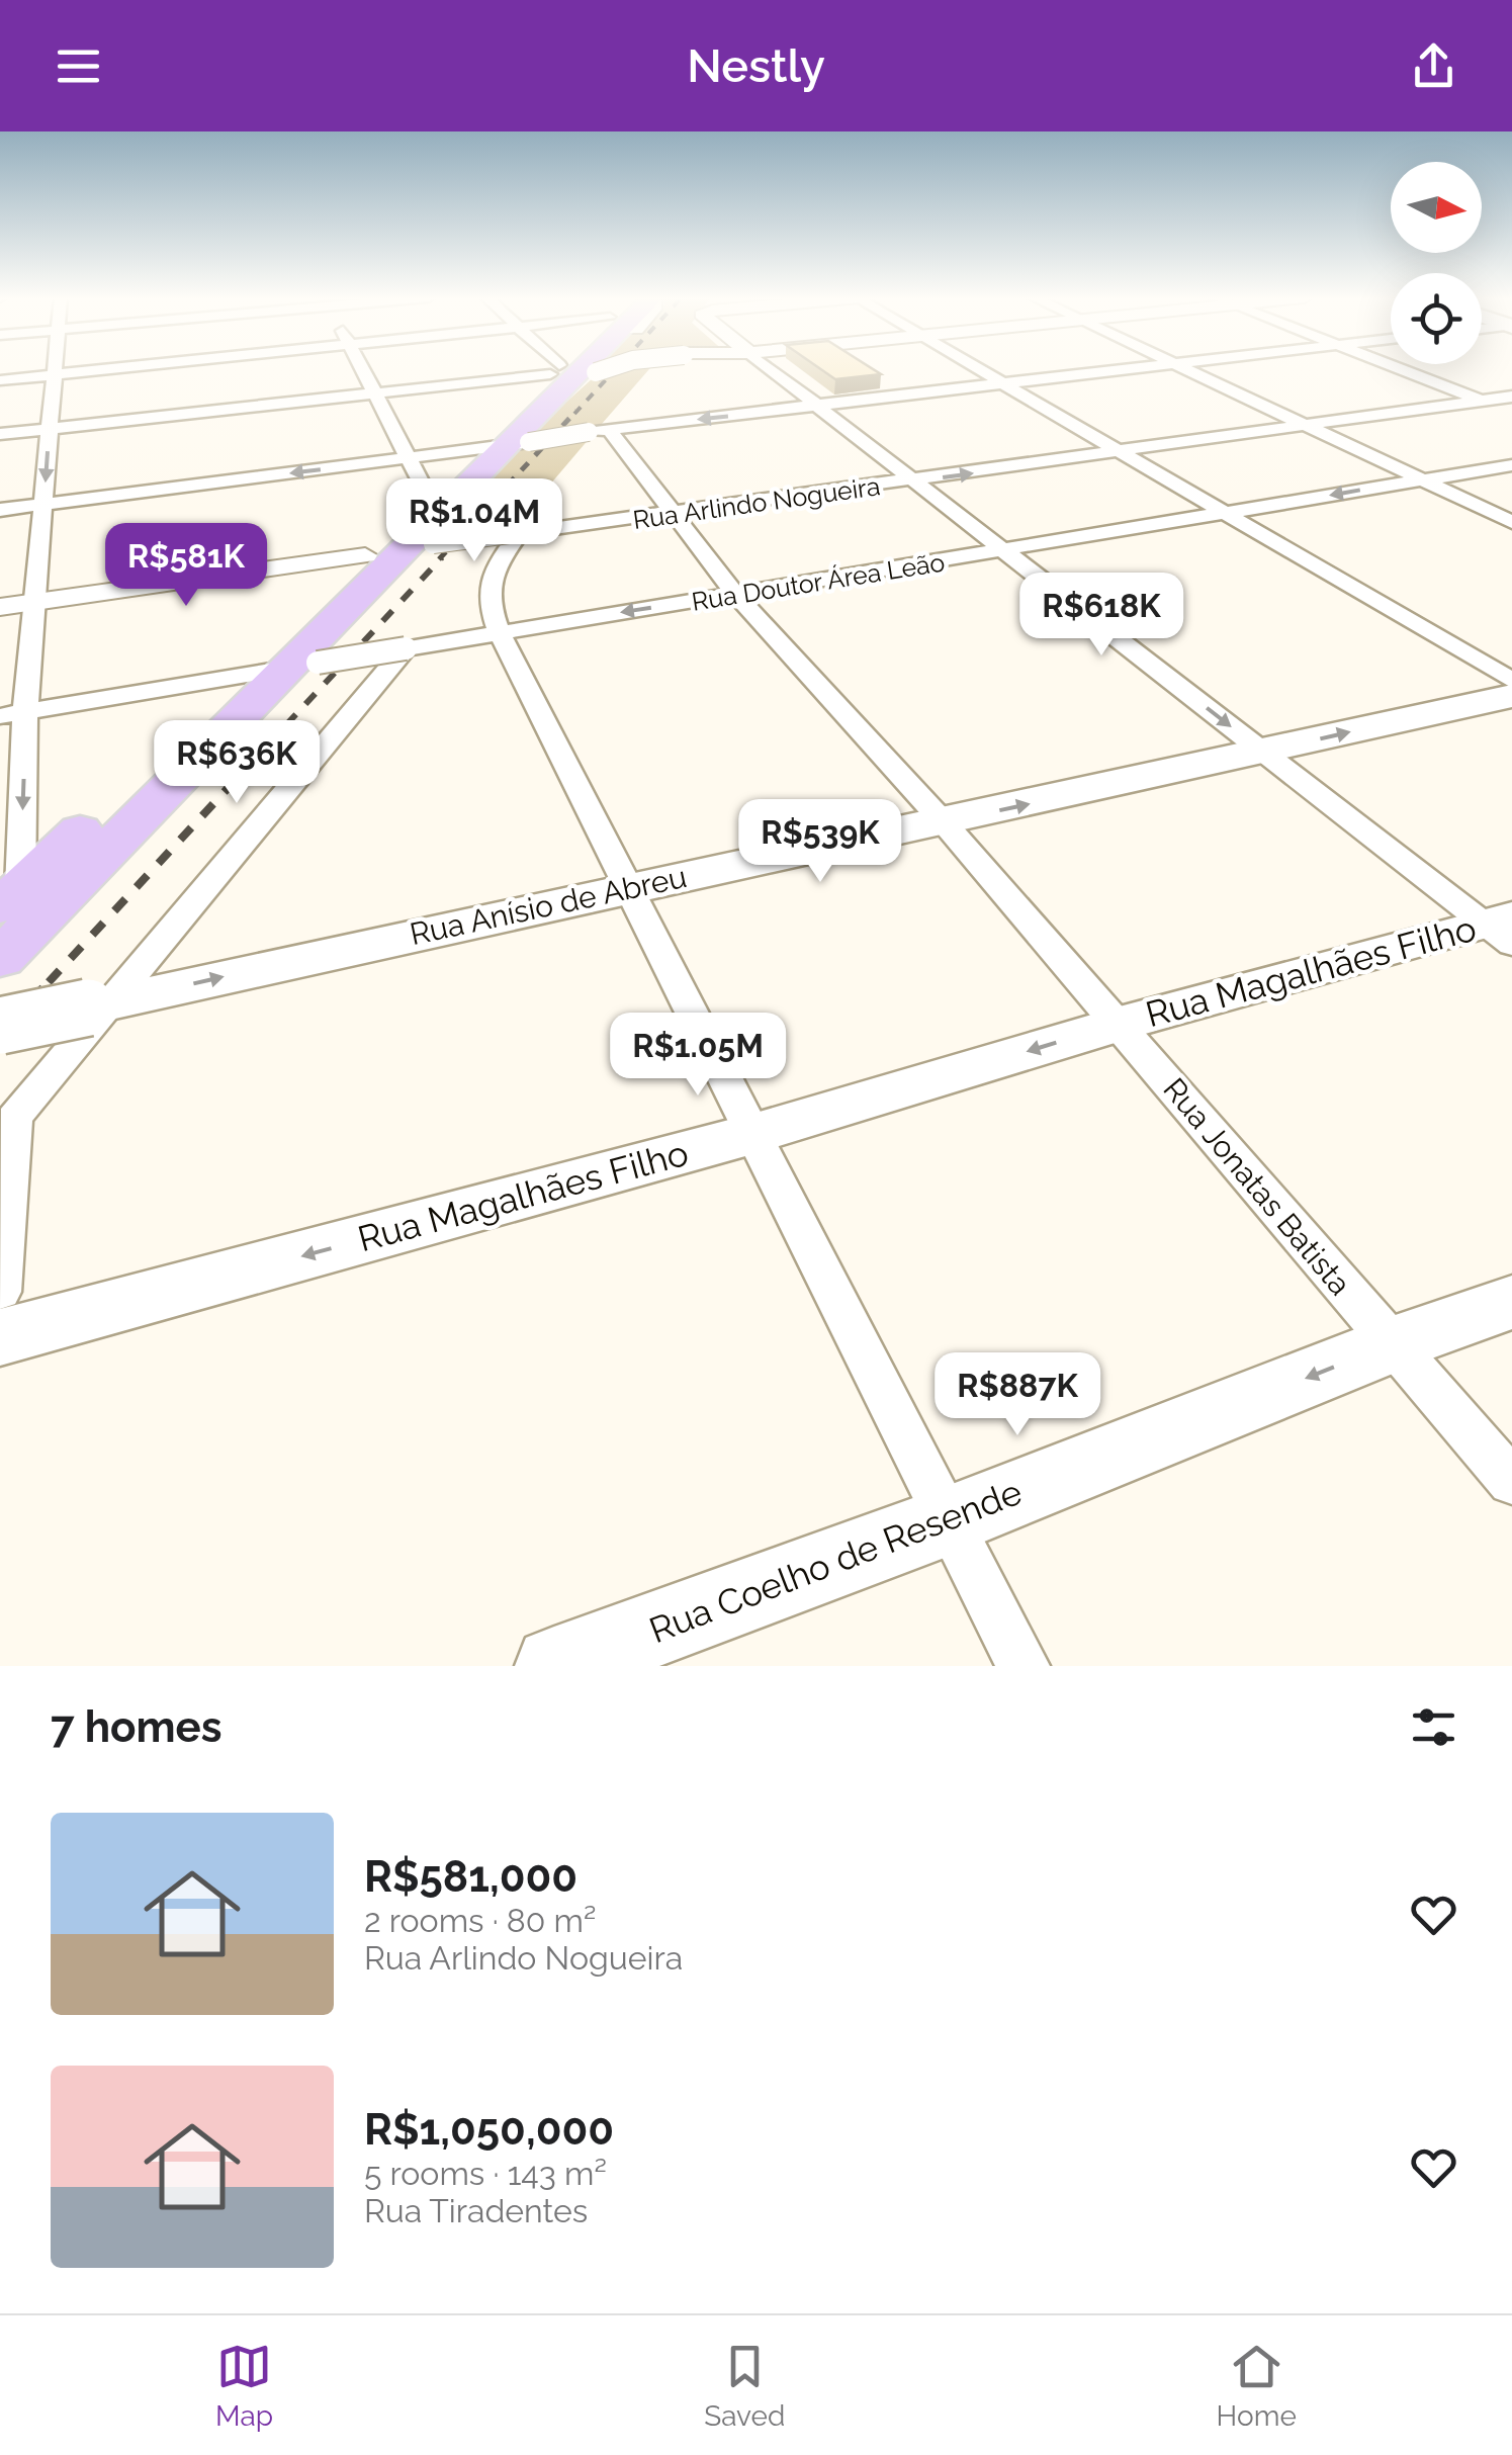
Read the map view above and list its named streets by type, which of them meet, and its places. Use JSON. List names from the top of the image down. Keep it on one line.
{"streets":{"main road":["Rua Anísio de Abreu","Rua Magalhães Filho","Rua Coelho de Resende"],"street":["Rua Arlindo Nogueira","Rua Doutor Área Leão","Rua Jonatas Batista"]},"crossings":[["Rua Arlindo Nogueira","Rua Jonatas Batista"],["Rua Doutor Área Leão","Rua Jonatas Batista"],["Rua Anísio de Abreu","Rua Jonatas Batista"],["Rua Magalhães Filho","Rua Jonatas Batista"],["Rua Jonatas Batista","Rua Coelho de Resende"]],"one_way":["Rua Anísio de Abreu","Rua Magalhães Filho","Rua Coelho de Resende"],"north":"right","page":{"header":"Nestly","price":["R$1.04M","R$581K","R$618K","R$636K","R$539K","R$1.05M","R$887K"],"heading":"7 homes","list":[{"name":"R$581,000","note":"2 rooms · 80 m² · Rua Arlindo Nogueira"},{"name":"R$1,050,000","note":"5 rooms · 143 m² · Rua Tiradentes"}],"tabs":["Map","Saved","Home"]}}
